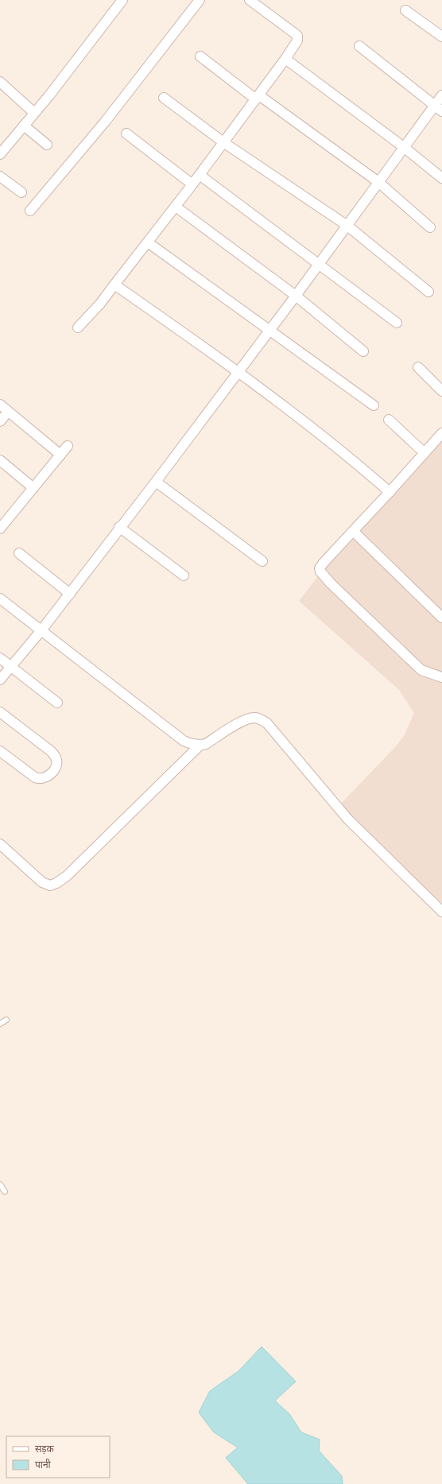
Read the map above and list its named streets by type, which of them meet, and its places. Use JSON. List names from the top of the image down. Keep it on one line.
{"legend":["सड़क","पानी"]}
